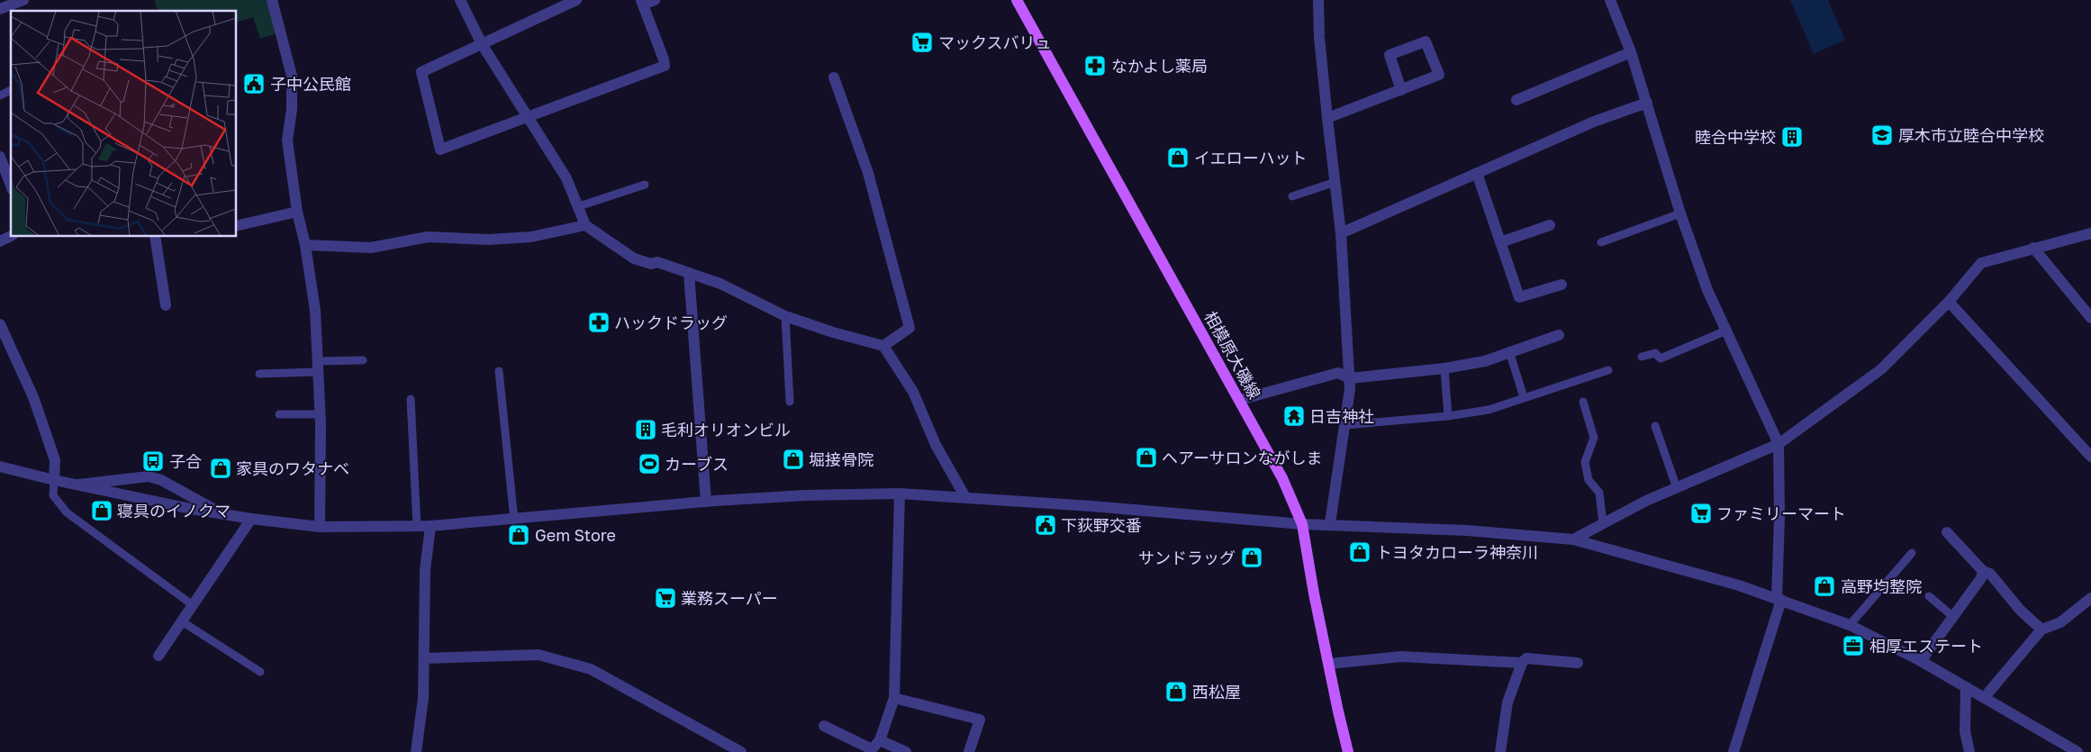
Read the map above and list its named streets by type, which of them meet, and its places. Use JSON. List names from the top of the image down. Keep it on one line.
{"streets":{"main road":["相模原大磯線"]},"places":{"supermarket":["マックスバリュ","ファミリーマート","業務スーパー"],"pharmacy":["なかよし薬局","ハックドラッグ"],"public building":["子中公民館","下荻野交番"],"school or university":["厚木市立睦合中学校"],"building":["睦合中学校","毛利オリオンビル"],"shop":["イエローハット","ヘアーサロンながしま","堀接骨院","家具のワタナベ","寝具のイノクマ","Gem Store","トヨタカローラ神奈川","サンドラッグ","高野均整院","西松屋"],"temple":["日吉神社"],"bus stop":["子合"],"sports":["カーブス"],"office":["相厚エステート"]}}
